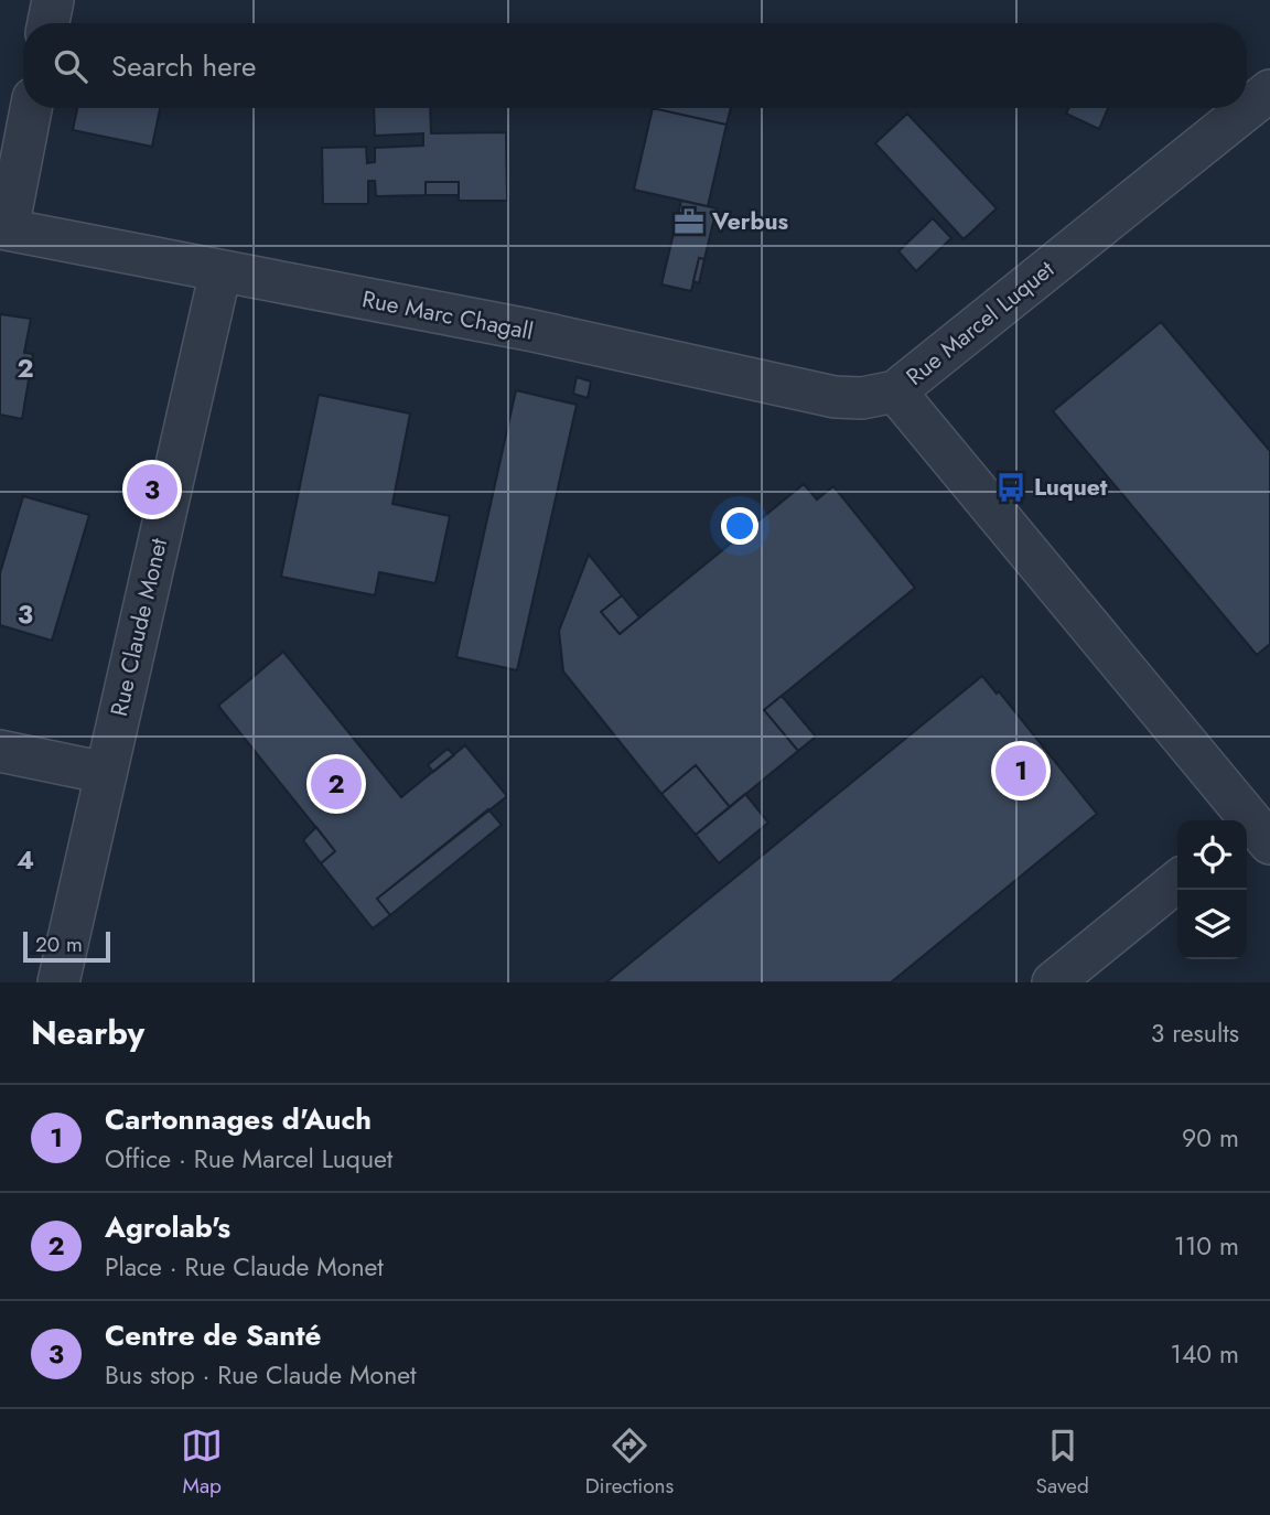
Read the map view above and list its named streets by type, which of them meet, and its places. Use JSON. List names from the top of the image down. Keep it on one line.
{"streets":{"street":["Rue Marc Chagall","Rue Marcel Luquet","Rue Claude Monet"]},"crossings":[["Rue Marc Chagall","Rue Marcel Luquet"],["Rue Marc Chagall","Rue Claude Monet"]],"places":{"office":["Verbus"],"bus stop":["Luquet"]},"scale_bar":"20 m","page":{"search":"Search here","pins":["3","1","2"],"scale":"20 m","heading":["Nearby","3 results"],"list":[{"mark":"1","name":"Cartonnages d'Auch","note":"Office · Rue Marcel Luquet","value":"90 m"},{"mark":"2","name":"Agrolab's","note":"Place · Rue Claude Monet","value":"110 m"},{"mark":"3","name":"Centre de Santé","note":"Bus stop · Rue Claude Monet","value":"140 m"}],"nav":["Map","Directions","Saved"]},"grid":{"rows":["2","3","4"]}}
